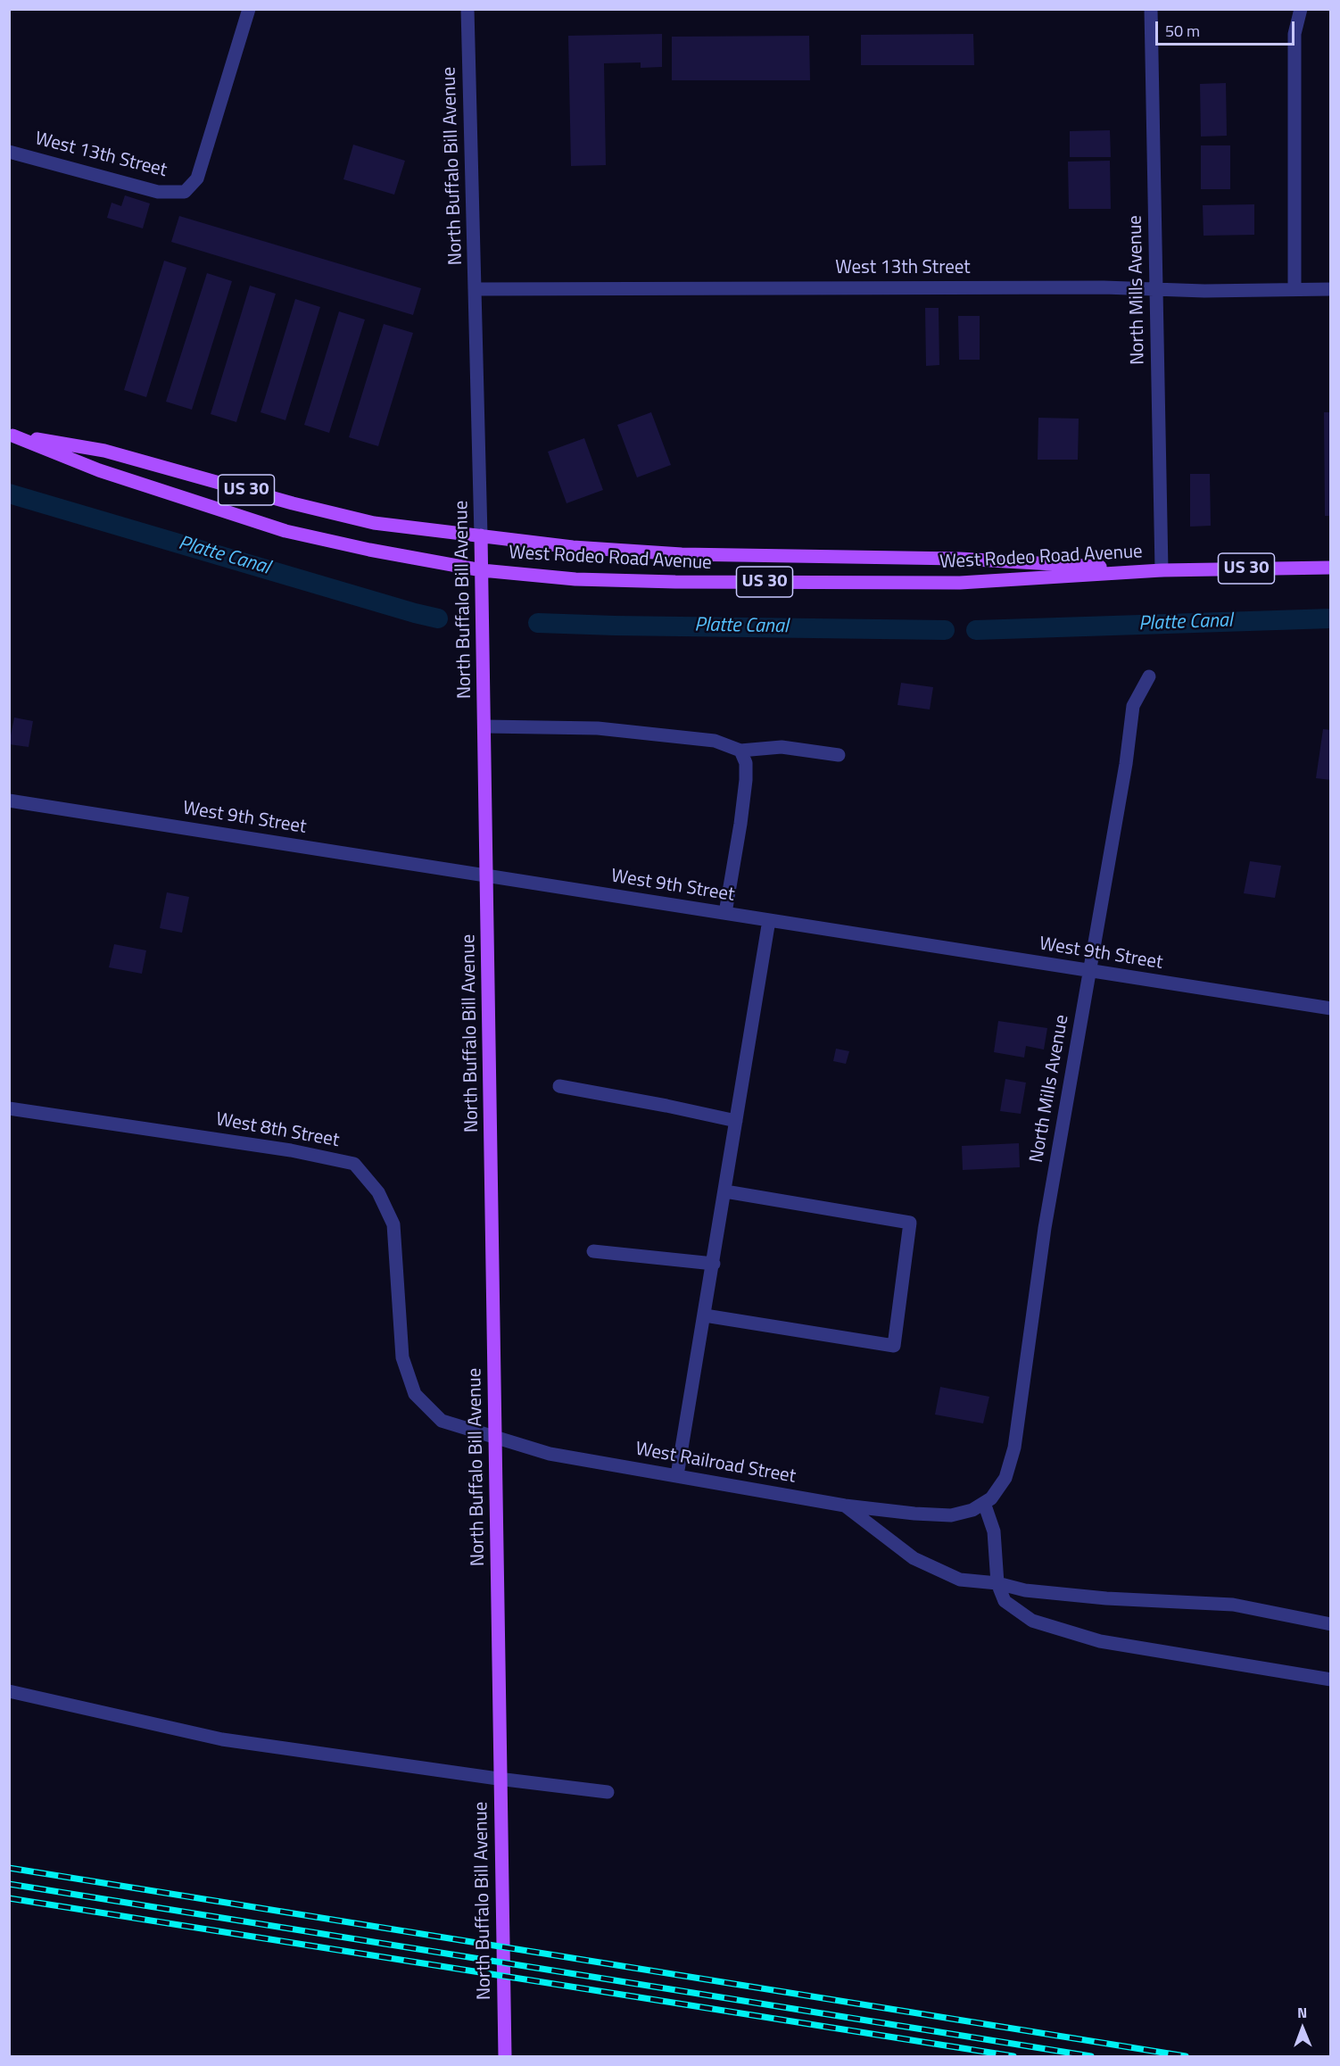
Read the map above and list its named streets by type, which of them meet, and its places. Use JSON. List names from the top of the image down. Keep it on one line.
{"streets":{"main road":["North Buffalo Bill Avenue","US 30","West Rodeo Road Avenue"],"street":["West 13th Street","North Mills Avenue","West 9th Street","West 8th Street","West Railroad Street"]},"crossings":[["West 13th Street","North Buffalo Bill Avenue"],["West 13th Street","North Mills Avenue"],["North Buffalo Bill Avenue","West Rodeo Road Avenue"],["North Buffalo Bill Avenue","West 9th Street"],["North Mills Avenue","West Rodeo Road Avenue"],["North Mills Avenue","West 9th Street"],["North Mills Avenue","West Railroad Street"],["West 8th Street","West Railroad Street"]],"water":["Platte Canal"],"scale_bar":"50 m","north":"top"}
